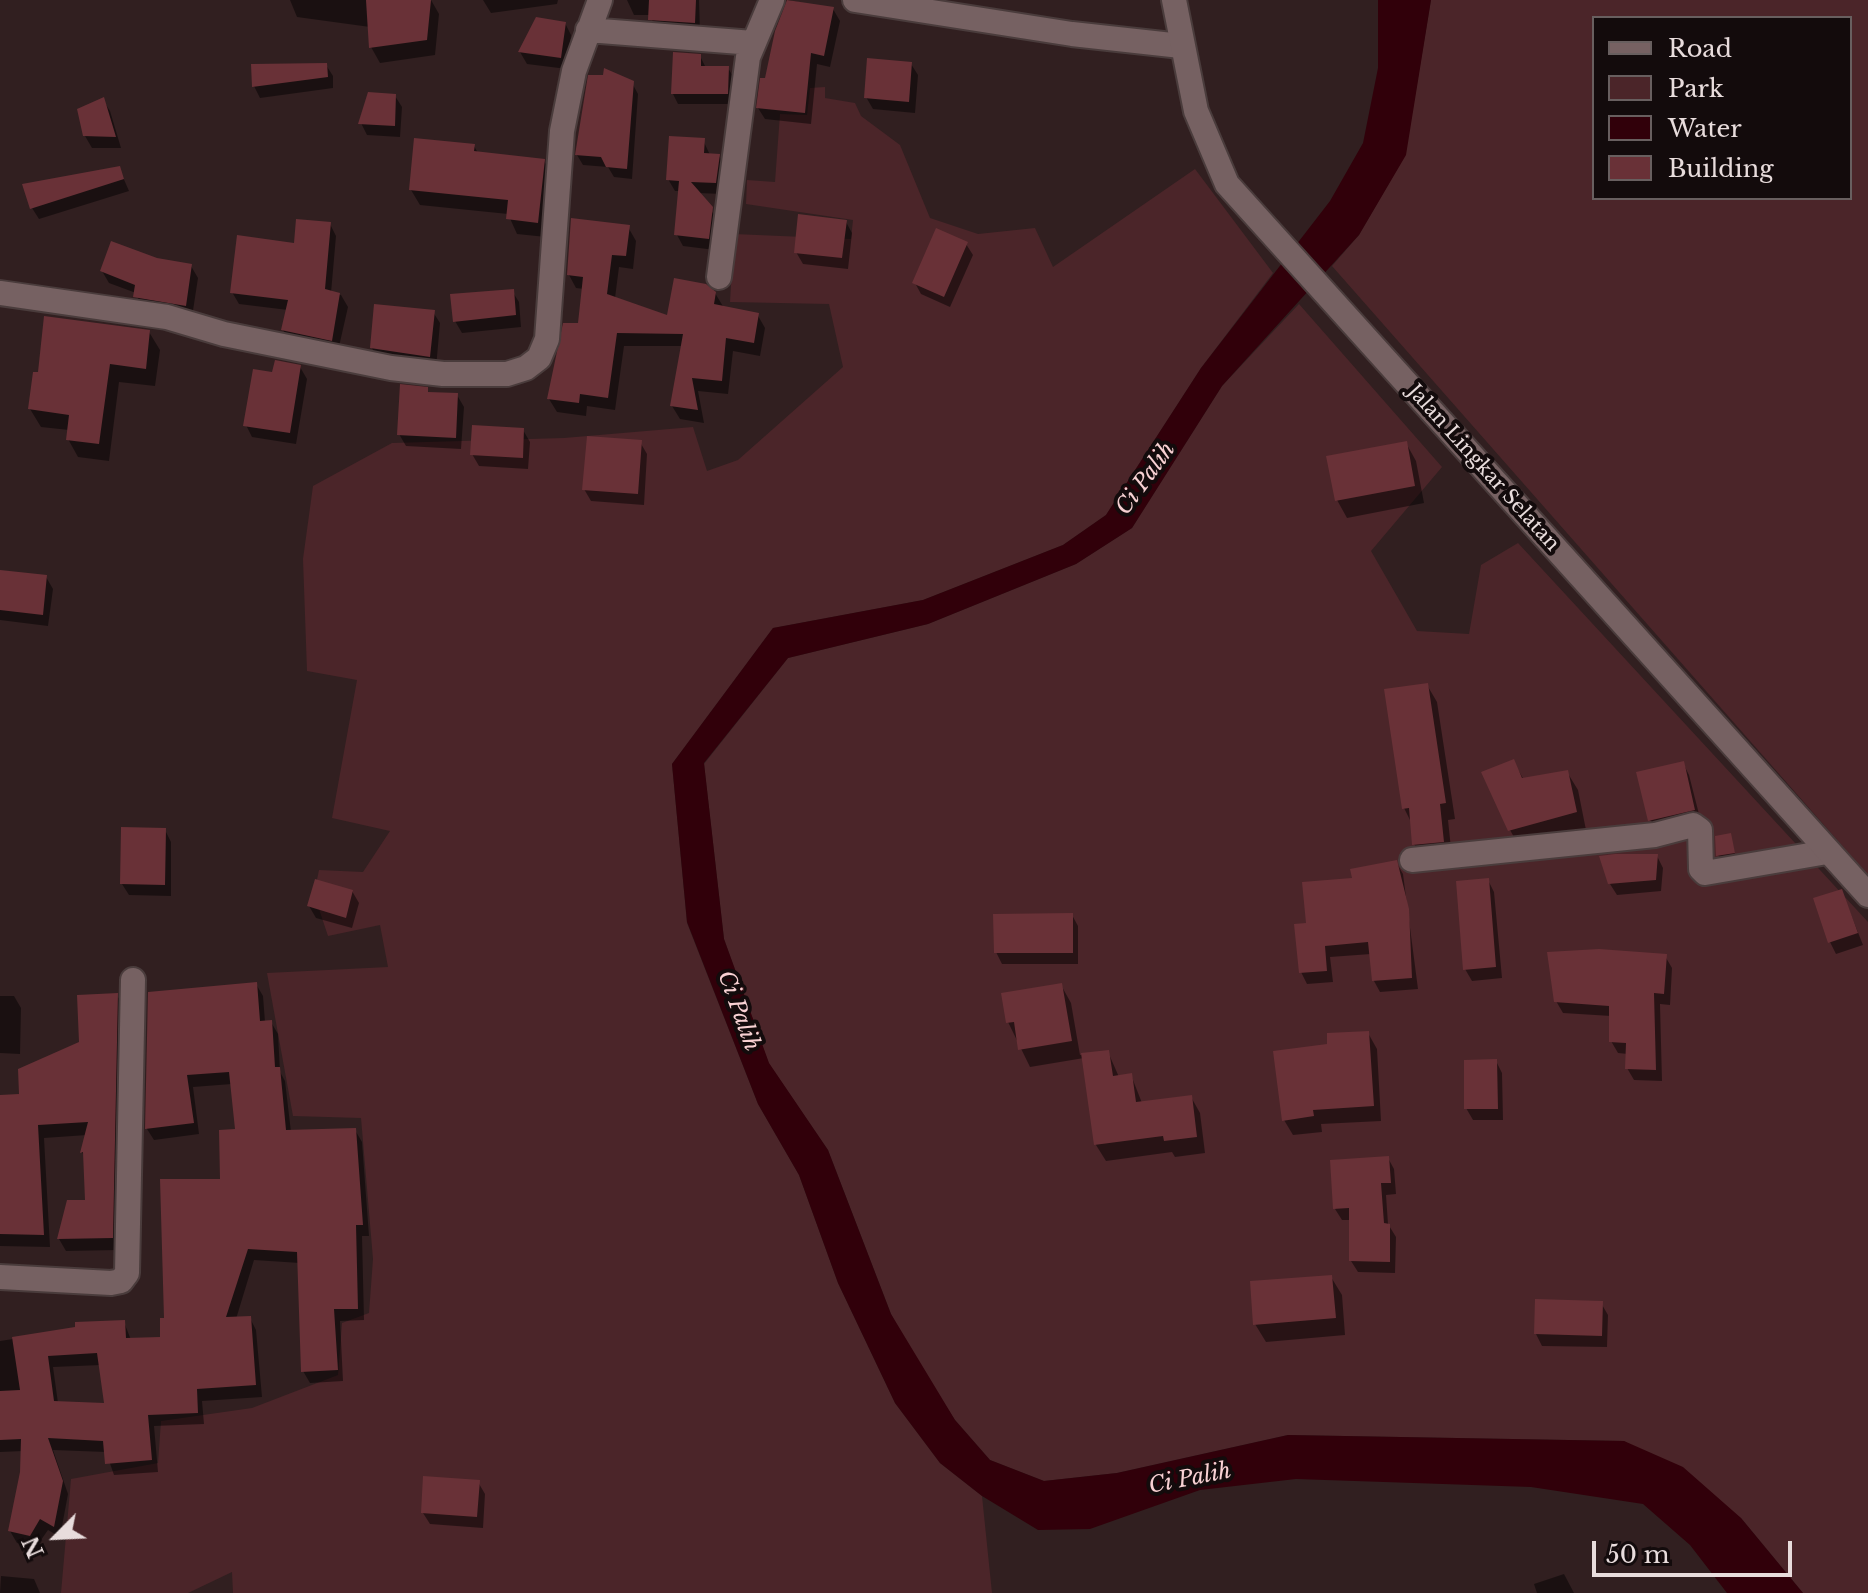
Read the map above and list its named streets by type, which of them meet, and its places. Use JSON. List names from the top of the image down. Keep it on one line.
{"streets":{"street":["Jalan Lingkar Selatan"]},"water":["Ci Palih"],"legend":["Road","Park","Water","Building"],"scale_bar":"50 m","north":"bottom left"}
